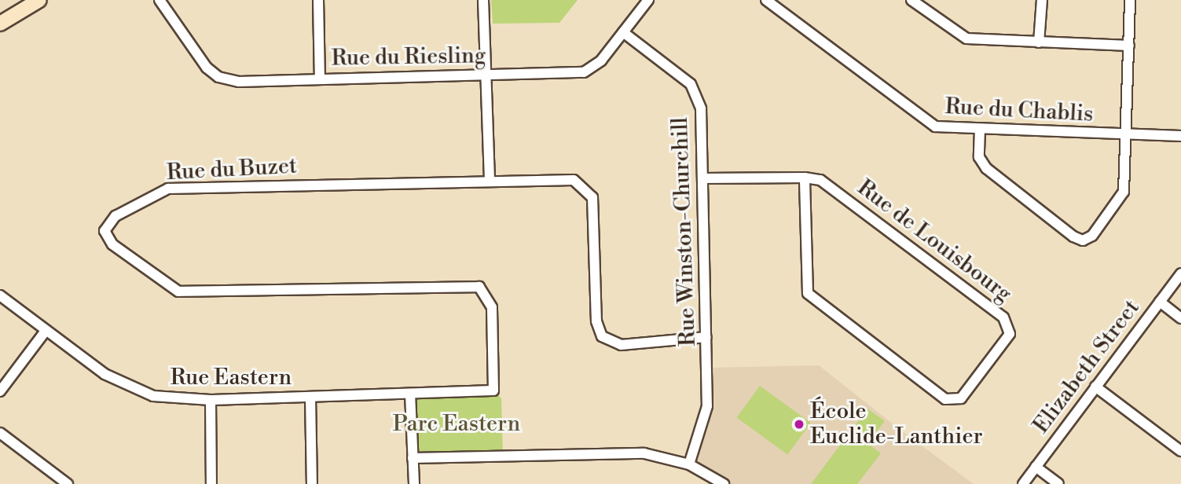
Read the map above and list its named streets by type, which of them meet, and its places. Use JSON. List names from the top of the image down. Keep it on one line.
{"streets":{"street":["Rue du Riesling","Rue du Chablis","Rue du Buzet","Rue Winston-Churchill","Rue de Louisbourg","Elizabeth Street","Rue Eastern"]},"crossings":[["Rue du Riesling","Rue Winston-Churchill"],["Rue du Buzet","Rue Winston-Churchill"],["Rue du Buzet","Rue Eastern"],["Rue Winston-Churchill","Rue de Louisbourg"]],"parks":["Parc Eastern"],"places":["École Euclide-Lanthier"]}
